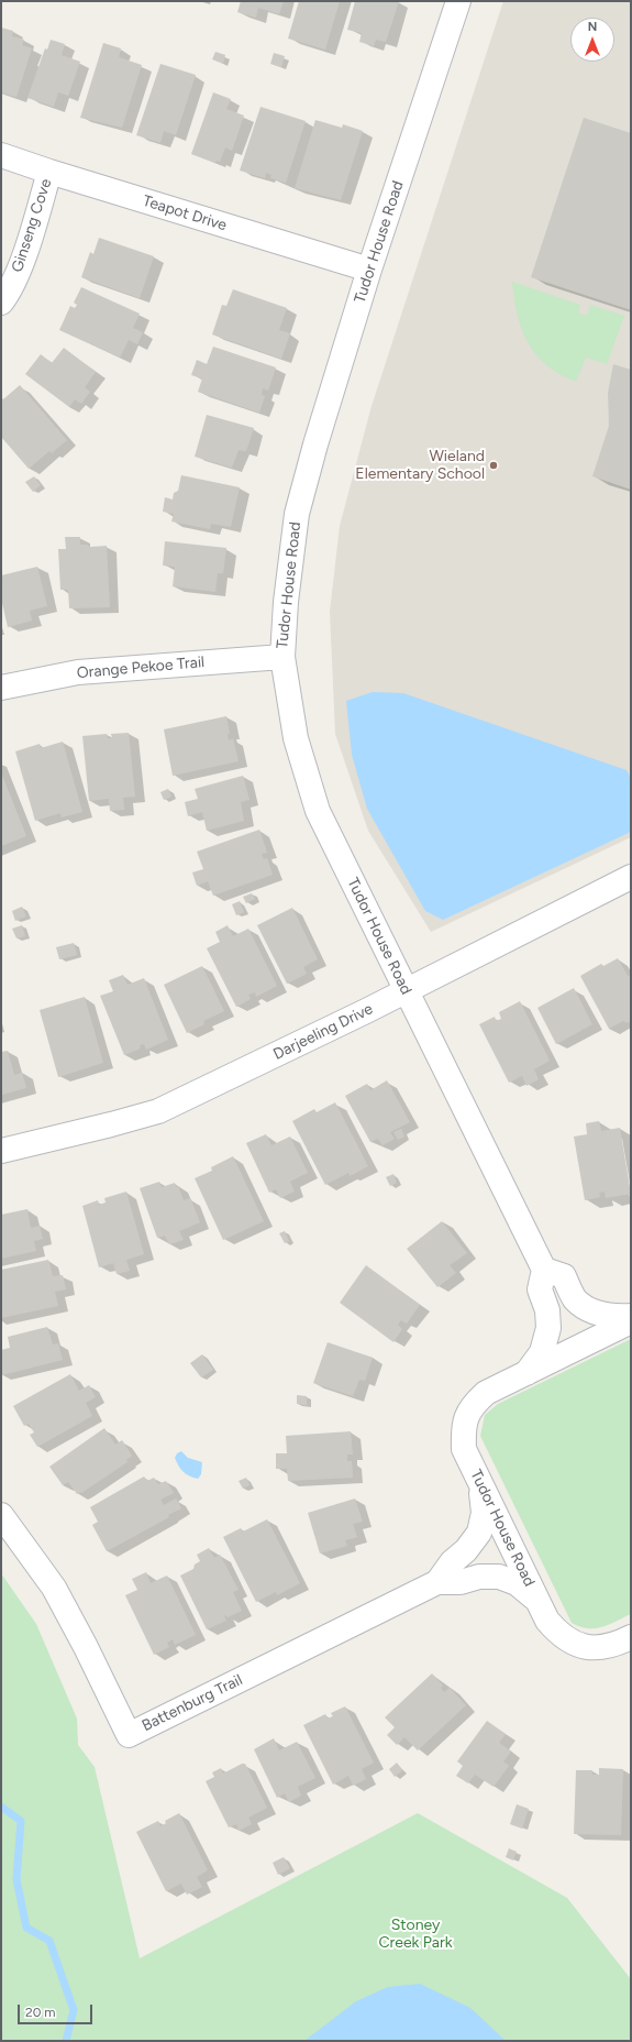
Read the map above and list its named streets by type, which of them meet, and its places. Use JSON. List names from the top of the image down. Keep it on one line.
{"streets":{"street":["Teapot Drive","Ginseng Cove","Tudor House Road","Orange Pekoe Trail","Darjeeling Drive","Battenburg Trail"]},"crossings":[["Teapot Drive","Ginseng Cove"],["Teapot Drive","Tudor House Road"],["Tudor House Road","Orange Pekoe Trail"],["Tudor House Road","Darjeeling Drive"],["Tudor House Road","Battenburg Trail"]],"parks":["Stoney Creek Park"],"places":["Wieland Elementary School"],"scale_bar":"20 m","north":"top"}
